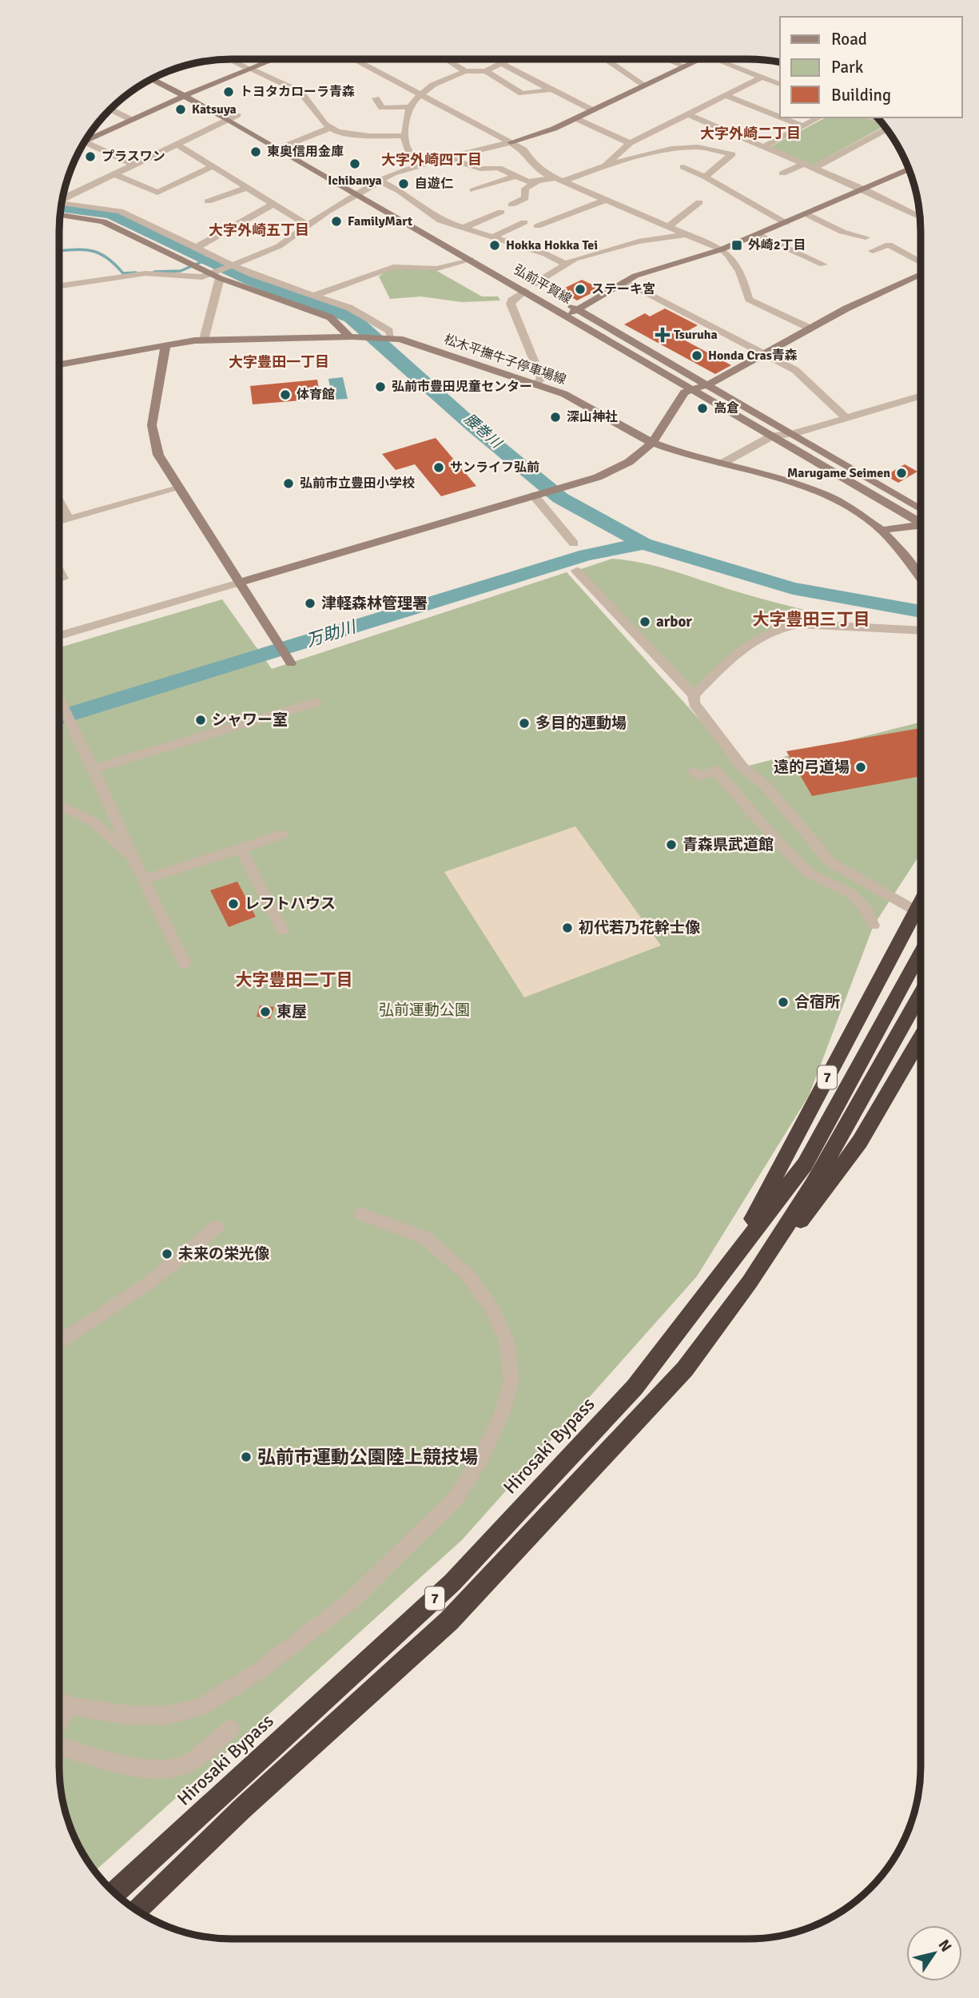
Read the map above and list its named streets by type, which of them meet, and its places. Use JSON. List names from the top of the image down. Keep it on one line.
{"streets":{"highway":["7","Hirosaki Bypass"],"main road":["弘前平賀線","松木平撫牛子停車場線"]},"crossings":[["7","Hirosaki Bypass"]],"districts":["大字外崎二丁目","大字外崎四丁目","大字外崎五丁目","大字豊田一丁目","大字豊田三丁目","大字豊田二丁目"],"water":["腰巻川","万助川"],"parks":["弘前運動公園"],"places":{"other":["トヨタカローラ青森","Katsuya","東奥信用金庫","プラスワン","Ichibanya","自遊仁","FamilyMart","Hokka Hokka Tei","ステーキ宮","Honda Cras青森","弘前市豊田児童センター","体育館","高倉","深山神社","サンライフ弘前","Marugame Seimen","弘前市立豊田小学校","津軽森林管理署","arbor","シャワー室","多目的運動場","遠的弓道場","青森県武道館","レフトハウス","初代若乃花幹士像","合宿所","東屋","未来の栄光像","弘前市運動公園陸上競技場"],"transit":["外崎2丁目"],"health":["Tsuruha"]},"legend":["Road","Park","Building"],"north":"top right"}
